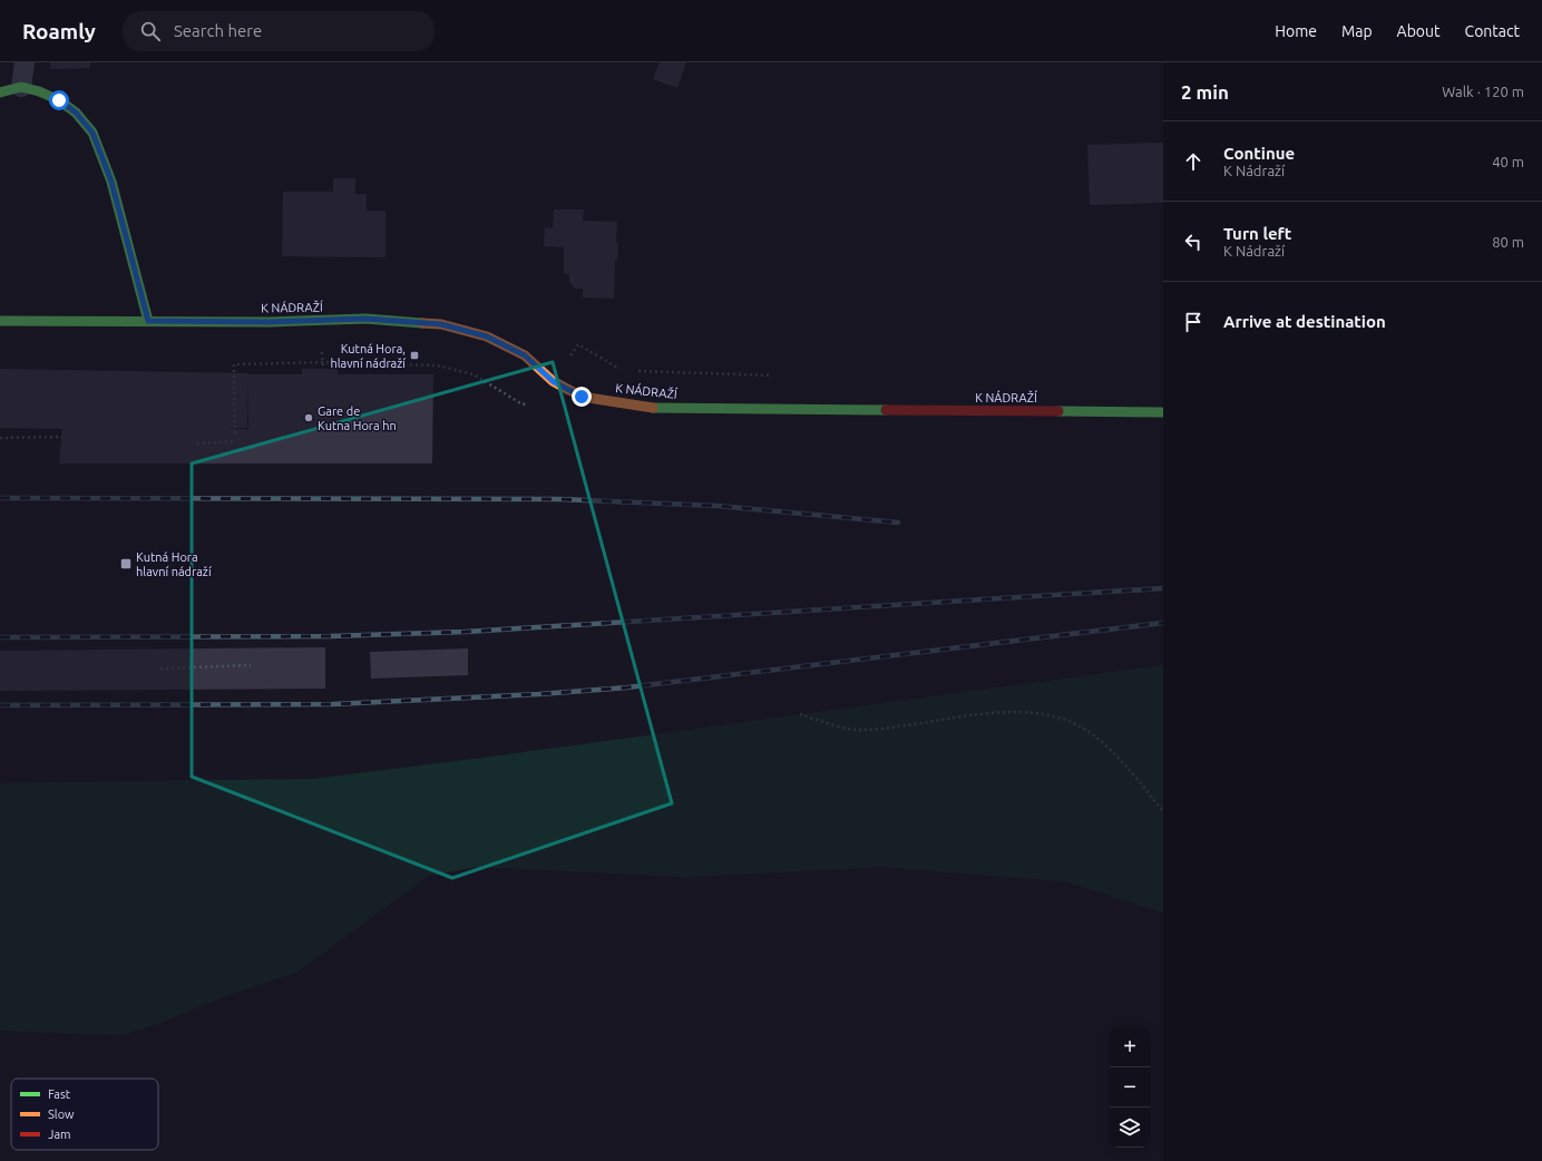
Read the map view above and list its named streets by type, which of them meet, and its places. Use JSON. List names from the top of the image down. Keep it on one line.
{"streets":{"street":["K NÁDRAŽÍ"]},"places":{"transit":["Kutná Hora, hlavní nádraží","Kutná Hora hlavní nádraží"],"other":["Gare de Kutna Hora hn"]},"legend":["Fast","Slow","Jam"],"page":{"header":"Roamly","search":"Search here","nav":["Home","Map","About","Contact"],"heading":["2 min","Walk · 120 m"],"list":[["Continue","K Nádraží","40 m"],["Turn left","K Nádraží","80 m"],"Arrive at destination"],"map_buttons":["+","−"]}}
